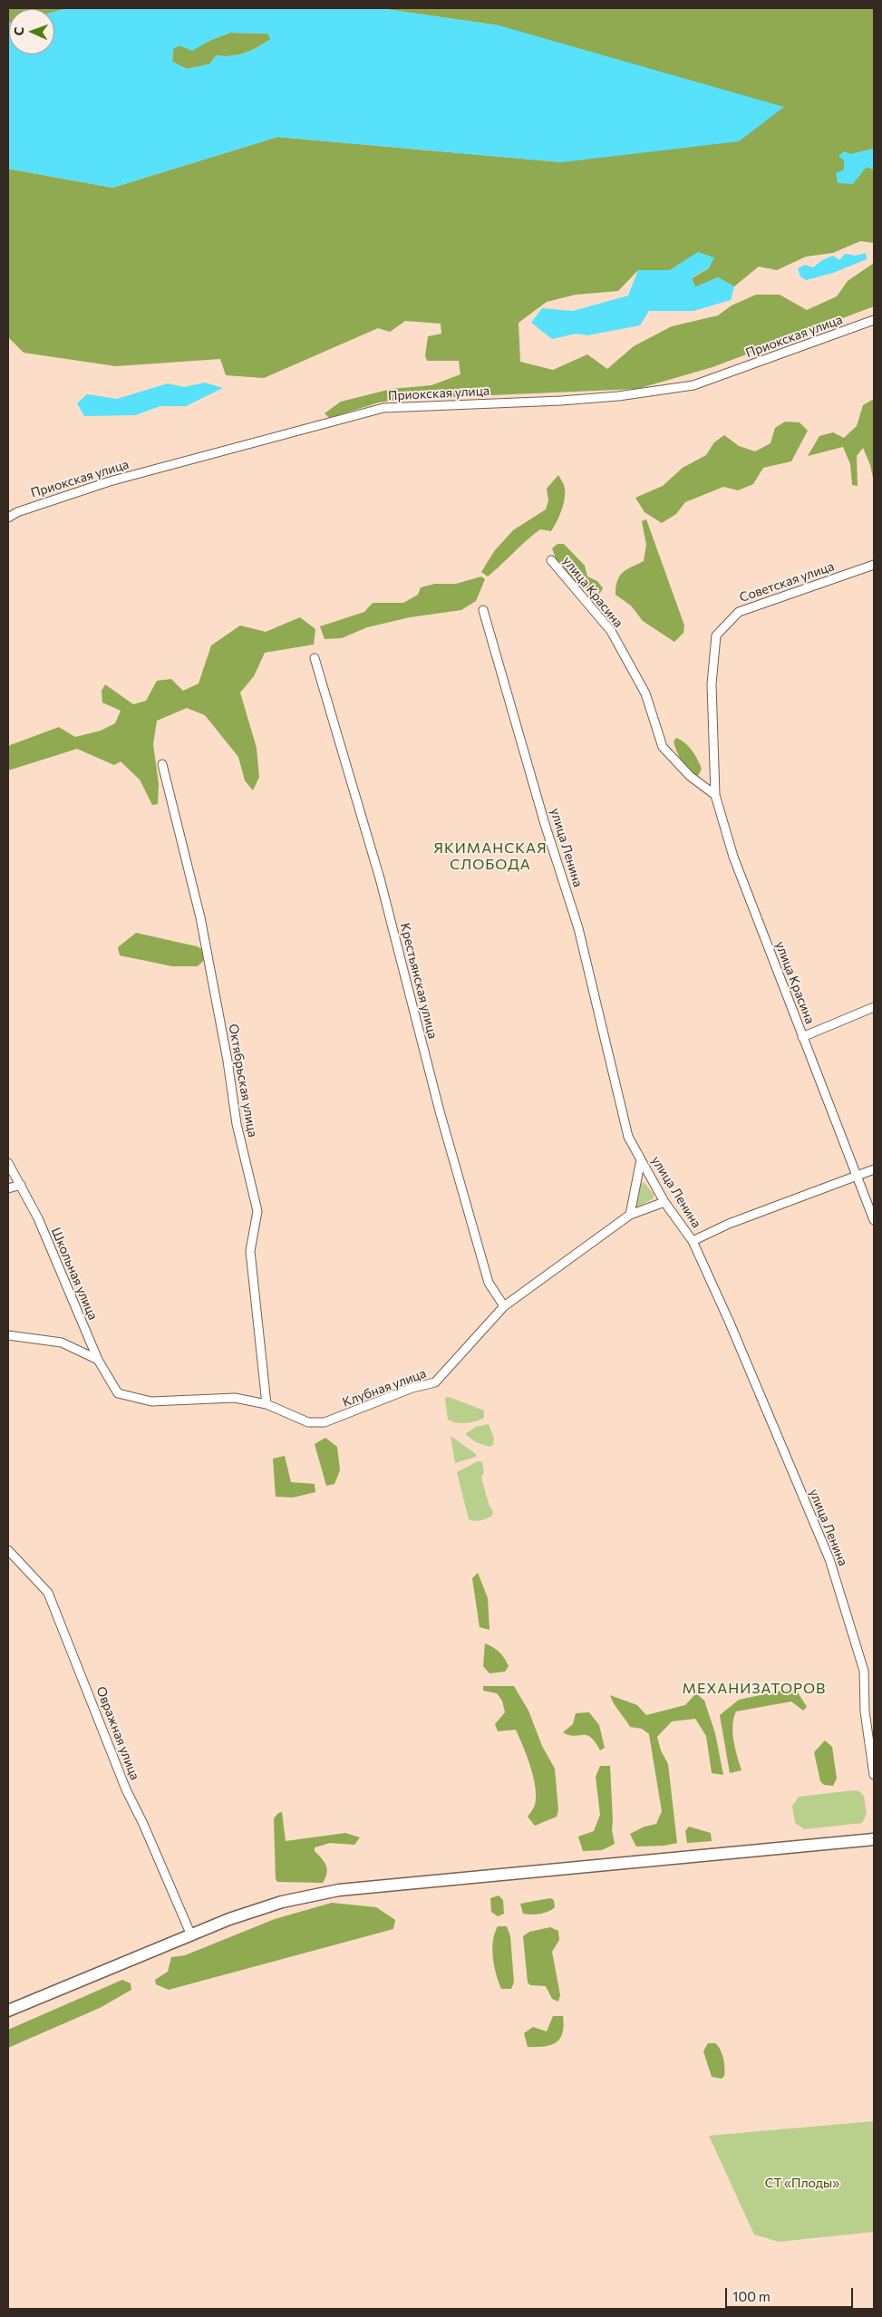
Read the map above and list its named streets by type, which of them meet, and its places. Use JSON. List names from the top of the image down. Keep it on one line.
{"streets":{"street":["Приокская улица","Советская улица","улица Красина","улица Ленина","Крестьянская улица","Октябрьская улица","Школьная улица","Клубная улица","Овражная улица"]},"crossings":[["Советская улица","улица Красина"],["улица Ленина","Клубная улица"],["Крестьянская улица","Клубная улица"],["Октябрьская улица","Клубная улица"],["Школьная улица","Клубная улица"]],"districts":["ЯКИМАНСКАЯ СЛОБОДА","МЕХАНИЗАТОРОВ"],"parks":["СТ «Плоды»"],"scale_bar":"100 m","north":"left"}
